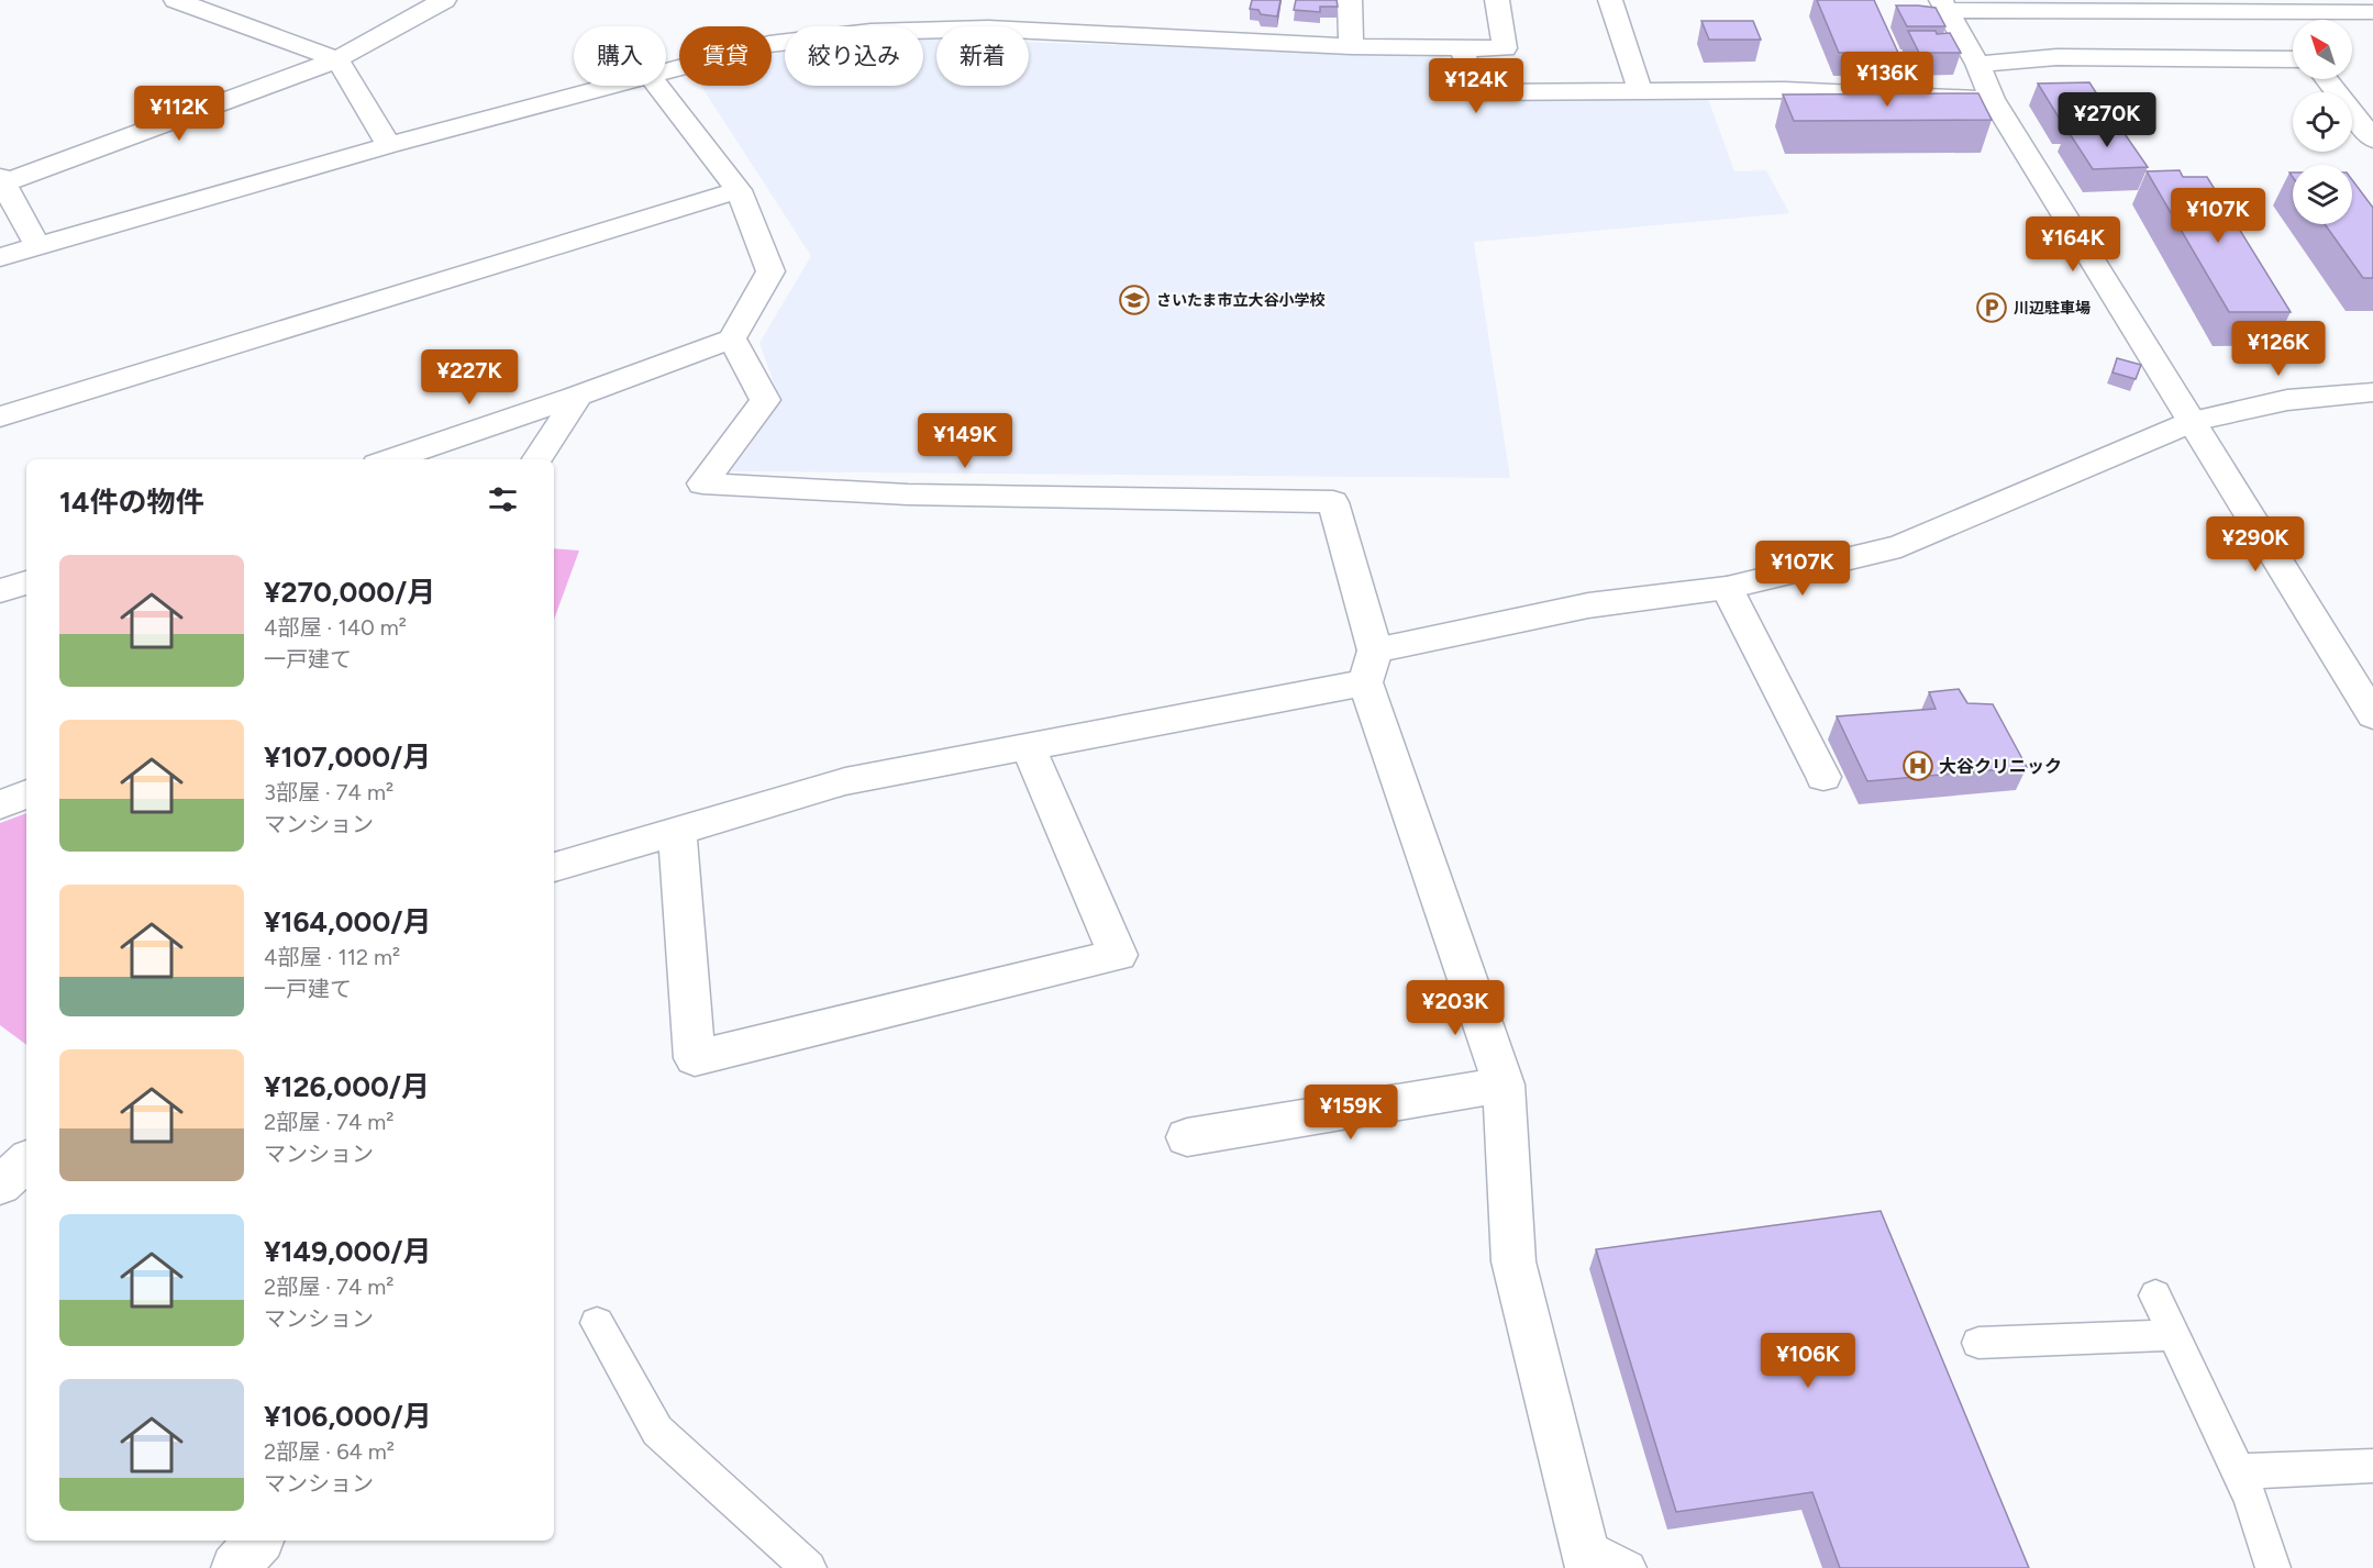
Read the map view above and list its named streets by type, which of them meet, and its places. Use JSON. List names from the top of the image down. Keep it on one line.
{"places":{"school or university":["さいたま市立大谷小学校"],"parking":["川辺駐車場"],"hospital":["大谷クリニック"]},"north":"top left","page":{"chip":["購入","賃貸","絞り込み","新着"],"price":["¥136K","¥124K","¥112K","¥270K","¥107K","¥164K","¥126K","¥227K","¥149K","¥290K","¥107K","¥203K","¥159K","¥106K"],"heading":"14件の物件","list":[{"name":"¥270,000/月","note":"4部屋 · 140 m² · 一戸建て"},{"name":"¥107,000/月","note":"3部屋 · 74 m² · マンション"},{"name":"¥164,000/月","note":"4部屋 · 112 m² · 一戸建て"},{"name":"¥126,000/月","note":"2部屋 · 74 m² · マンション"},{"name":"¥149,000/月","note":"2部屋 · 74 m² · マンション"},{"name":"¥106,000/月","note":"2部屋 · 64 m² · マンション"}]}}
